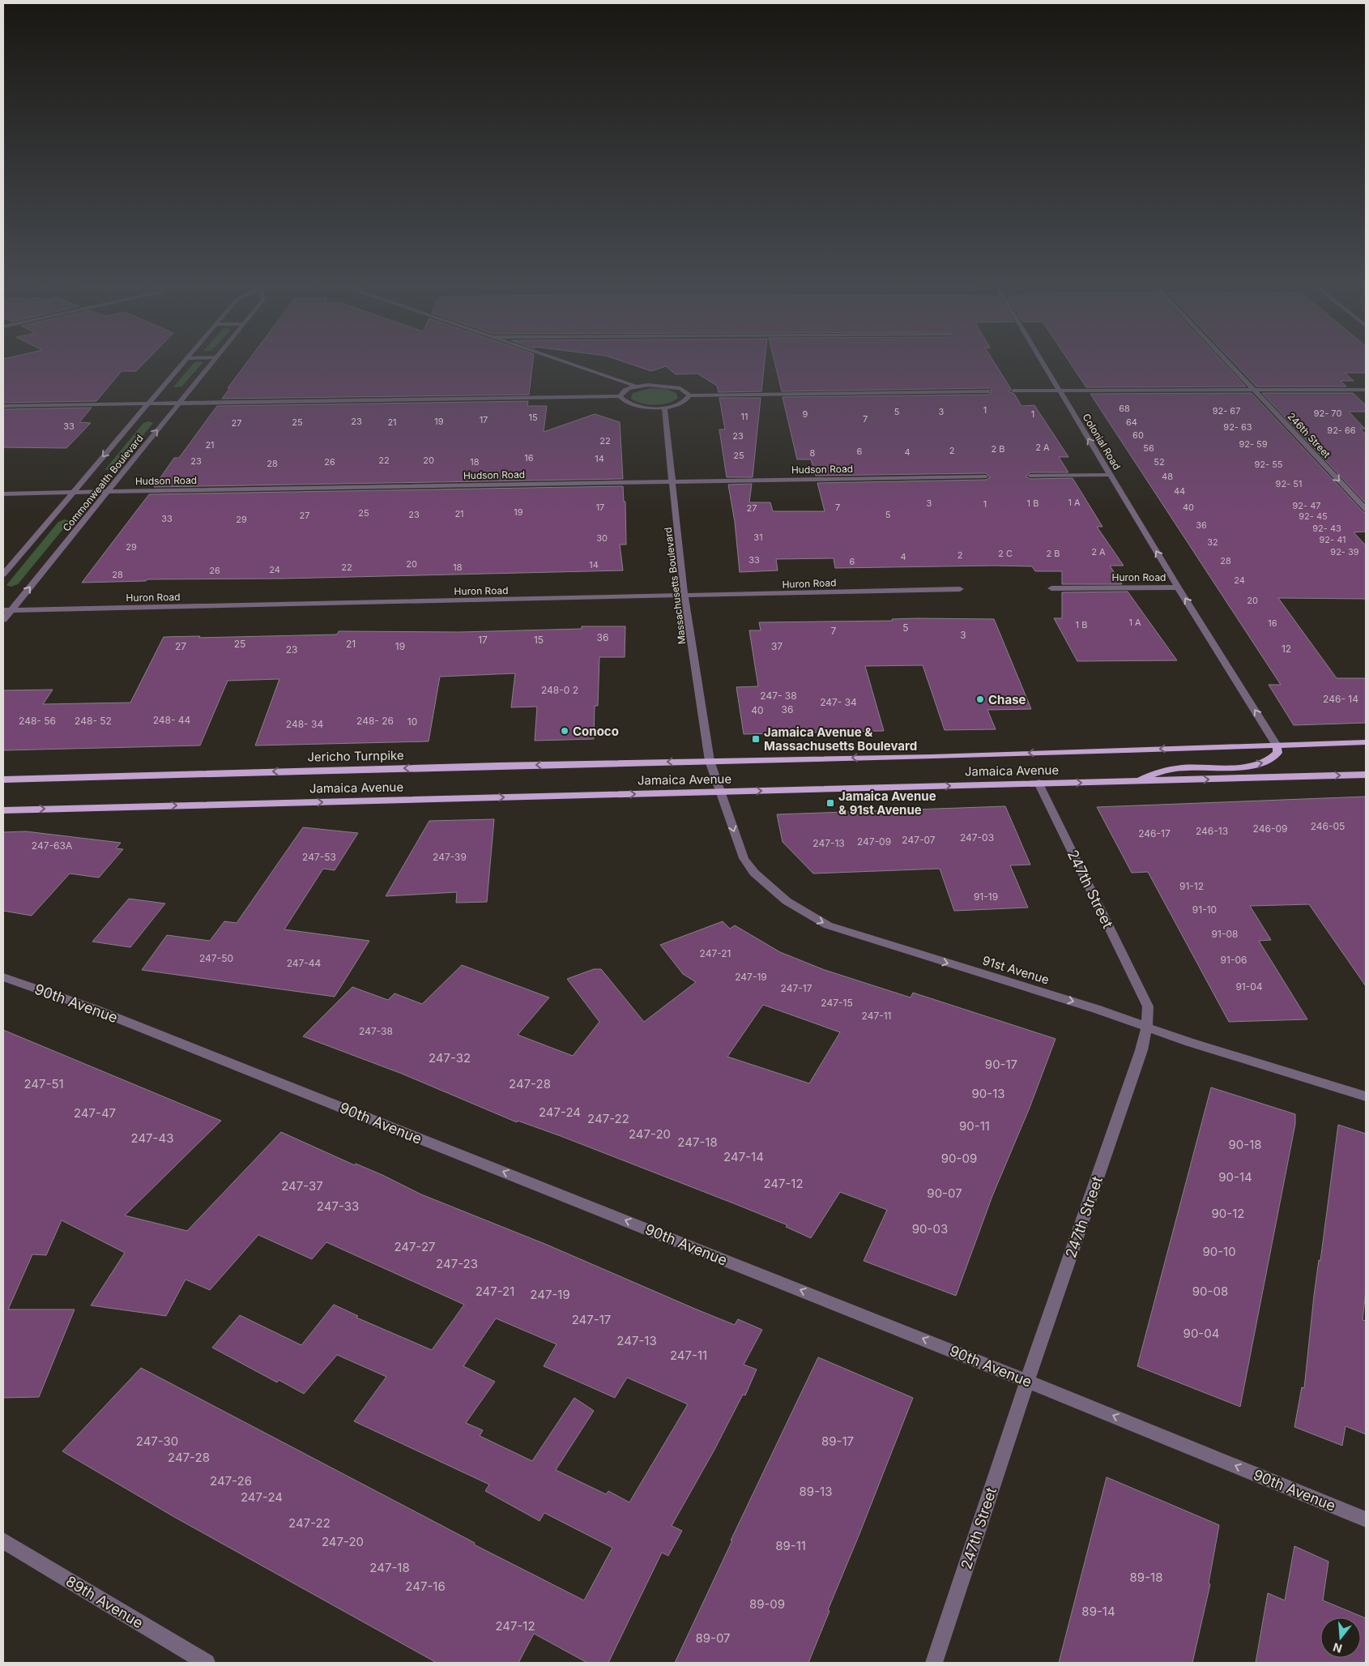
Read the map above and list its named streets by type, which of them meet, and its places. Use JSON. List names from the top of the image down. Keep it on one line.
{"streets":{"main road":["Jericho Turnpike","Jamaica Avenue"],"street":["246th Street","Colonial Road","Hudson Road","Commonwealth Boulevard","Huron Road","Massachusetts Boulevard","247th Street","91st Avenue","90th Avenue","89th Avenue"]},"crossings":[["Colonial Road","Huron Road"],["Hudson Road","Commonwealth Boulevard"],["Hudson Road","Massachusetts Boulevard"],["Commonwealth Boulevard","Huron Road"],["Huron Road","Massachusetts Boulevard"],["Massachusetts Boulevard","Jericho Turnpike"],["Massachusetts Boulevard","Jamaica Avenue"],["Massachusetts Boulevard","91st Avenue"],["Jericho Turnpike","Jamaica Avenue"],["Jamaica Avenue","247th Street"],["Jamaica Avenue","91st Avenue"],["247th Street","91st Avenue"],["247th Street","90th Avenue"]],"one_way":["246th Street","Colonial Road","Jericho Turnpike","91st Avenue","90th Avenue"],"places":{"other":["Chase","Conoco"],"transit":["Jamaica Avenue & Massachusetts Boulevard","Jamaica Avenue & 91st Avenue"]},"house_numbers":["68","1","92- 67","5","3","92- 70","9","1","11","15","7","17","23","19","25","21","64","27","33","92- 63","92- 66","60","23","22","92- 59","21","2 A","56","2 B","2","6","4","8","25","16","14","22","20","23","26","18","52","28","92- 55","48","92- 51","44","1 A","3","1 B","1","92- 47","17","7","40","27","19","25","21","23","5","27","92- 45","33","29","36","92- 43","31","30","92- 41","32","29","2 A","92- 39","2 C","2 B","2","4","33","28","6","20","14","22","18","24","26","28","24","20","1 A","16","1 B","5","7","3","36","17","15","25","21","27","19","37","12","23","248-0 2","247- 38","246- 14","247- 34","36","40","248- 44","248- 56","248- 52","248- 26","10","248- 34","246-05","246-09","246-13","246-17","247-03","247-07","247-09","247-13","247-63A","247-53","247-39","91-12","91-19","91-10","91-08","247-21","247-50","91-06","247-44","247-19","91-04","247-17","247-15","247-11","247-38","247-32","90-17","247-51","247-28","90-13","247-24","247-47","247-22","90-11","247-20","247-43","247-18","90-18","247-14","90-09","90-14","247-12","247-37","90-07","247-33","90-12","90-03","247-27","90-10","247-23","247-21","90-08","247-19","247-17","90-04","247-13","247-11","247-30","89-17","247-28","247-26","89-13","247-24","247-22","247-20","89-11","247-18","89-18","247-16","89-09","89-14","247-12","89-07"],"north":"bottom"}
